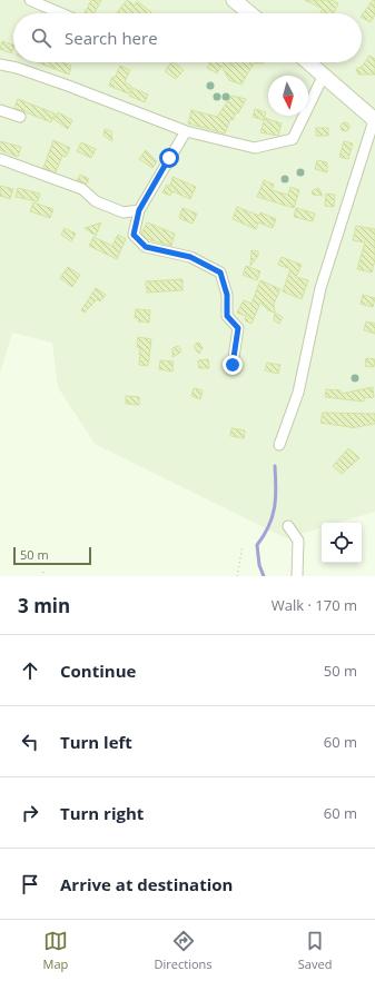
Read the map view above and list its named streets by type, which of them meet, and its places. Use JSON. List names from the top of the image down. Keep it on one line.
{"scale_bar":"50 m","north":"bottom","page":{"search":"Search here","scale":"50 m","heading":["3 min","Walk · 170 m"],"list":[["Continue","50 m"],["Turn left","60 m"],["Turn right","60 m"],"Arrive at destination"],"nav":["Map","Directions","Saved"]}}
